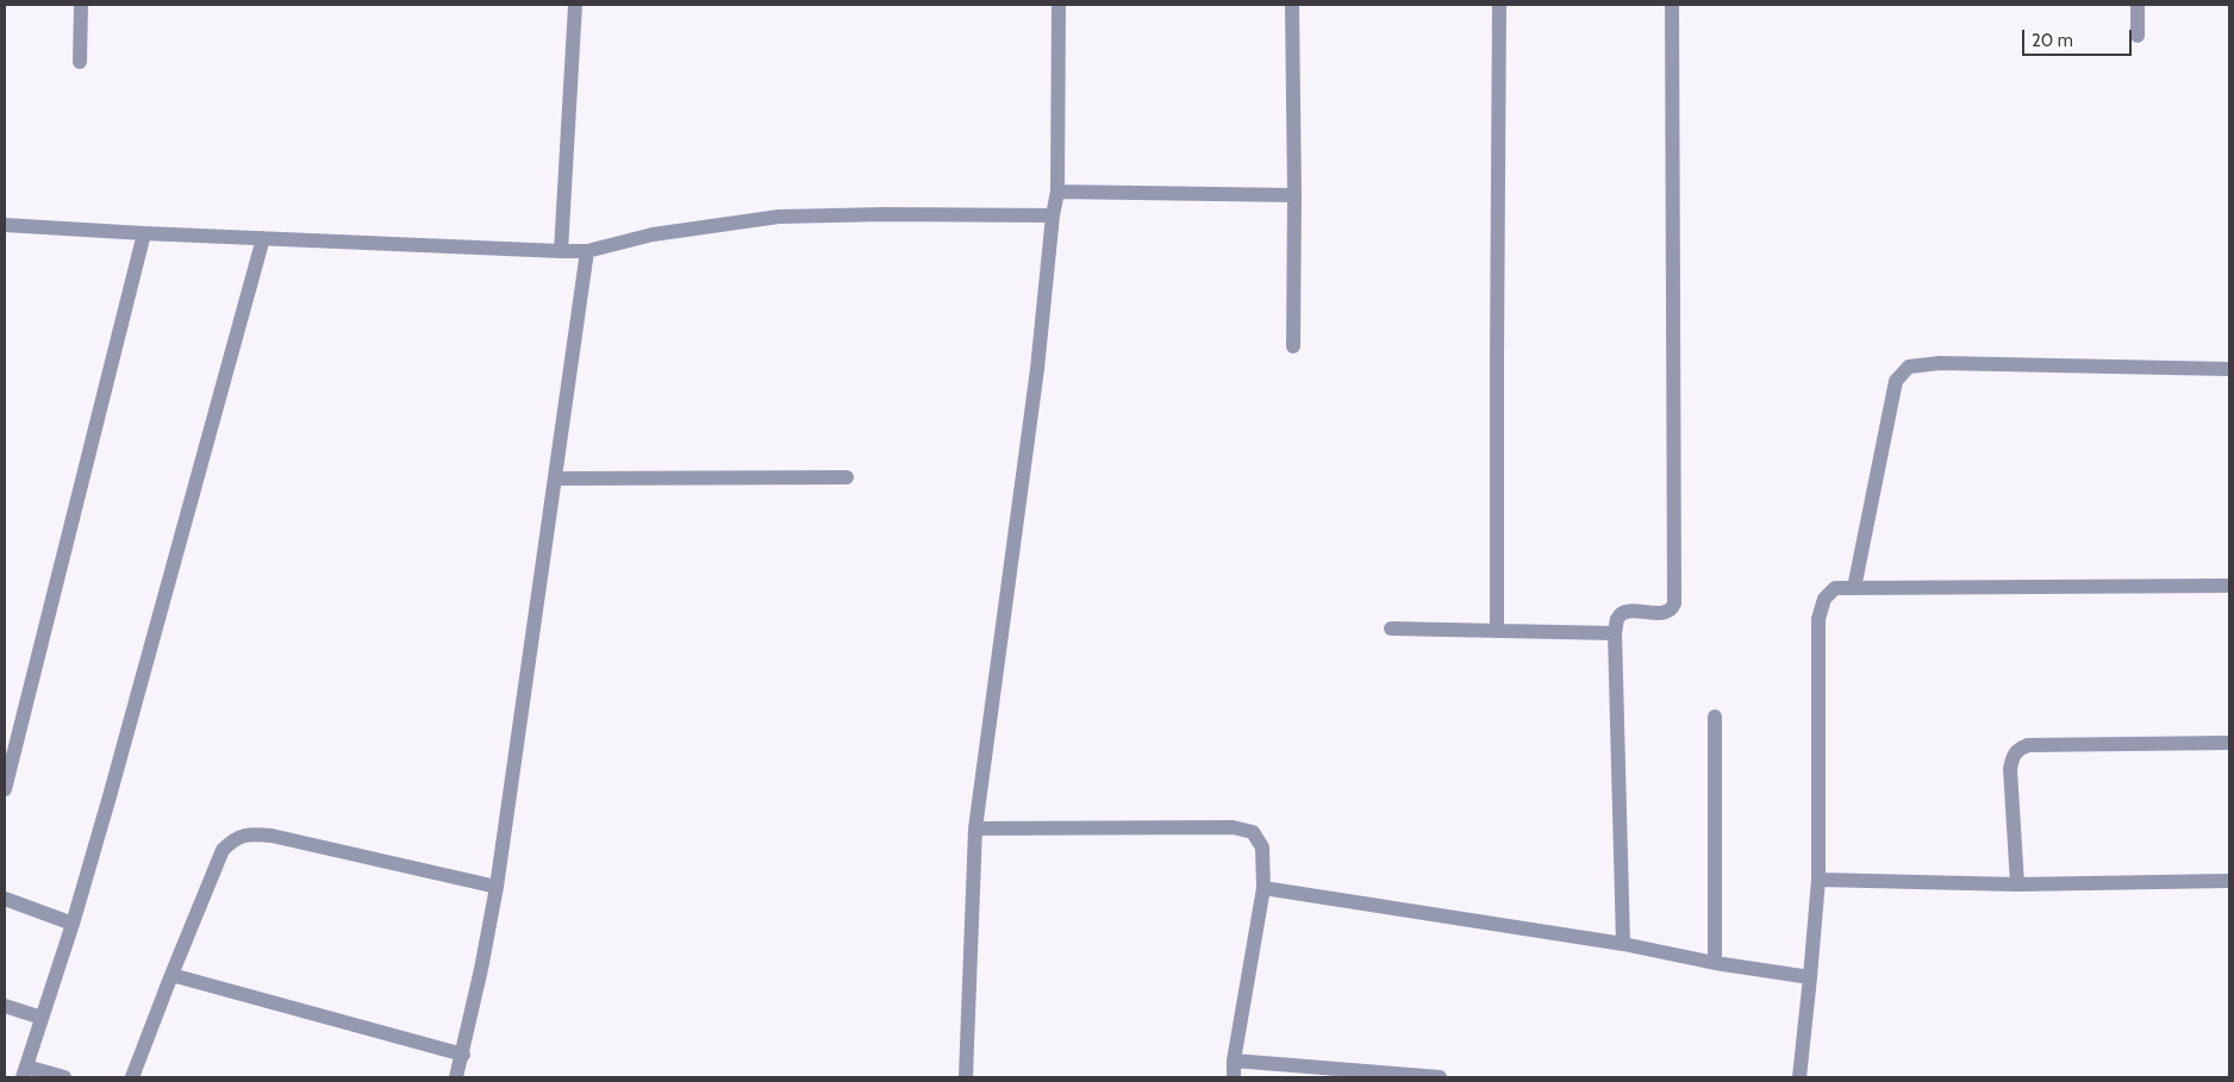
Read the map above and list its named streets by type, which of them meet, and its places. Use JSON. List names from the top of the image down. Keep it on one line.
{"scale_bar":"20 m"}
